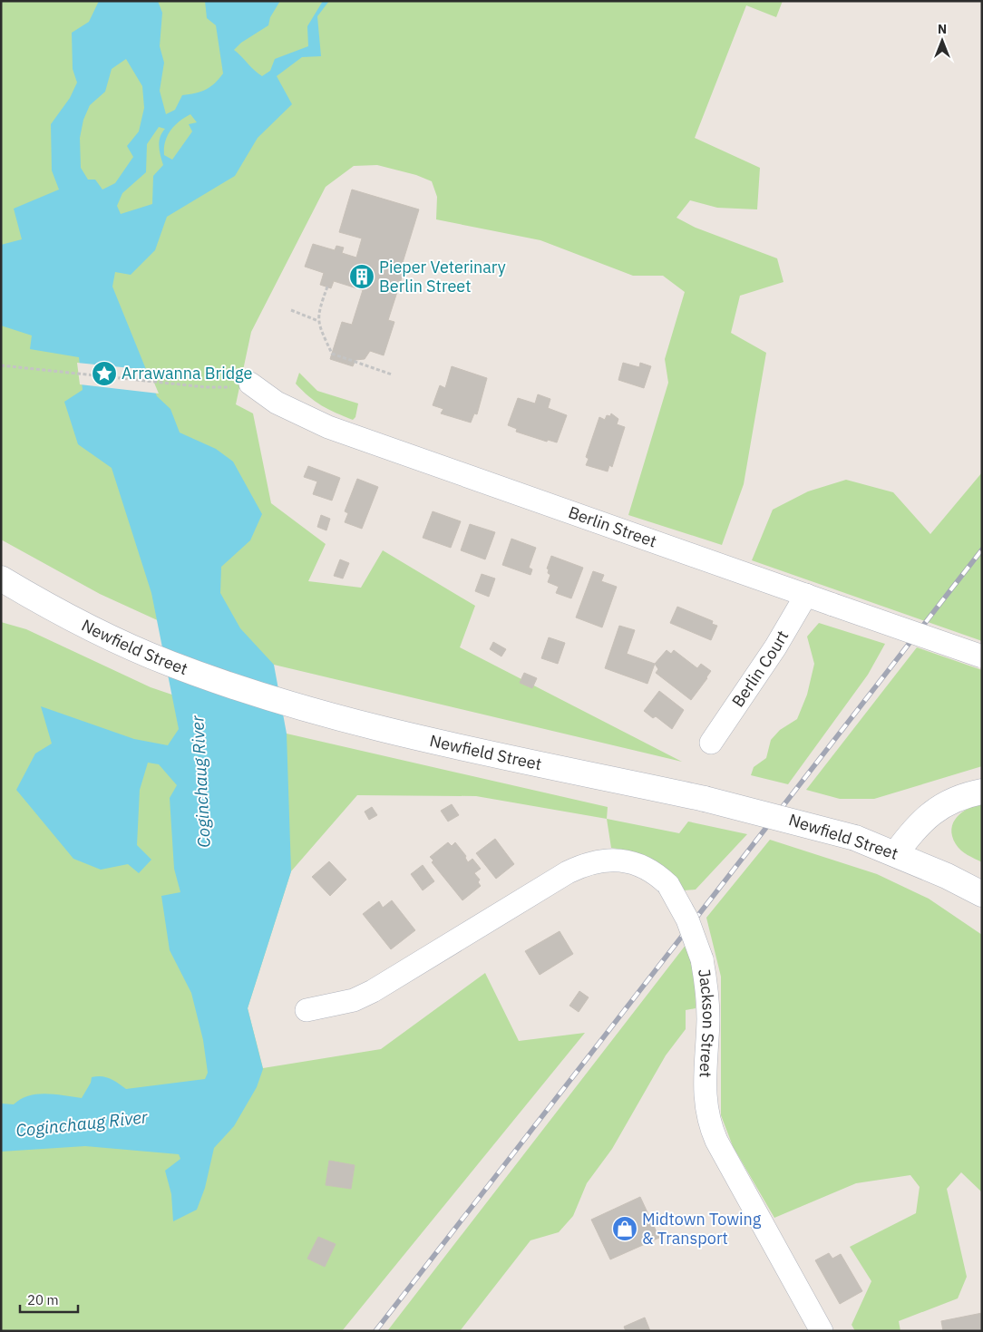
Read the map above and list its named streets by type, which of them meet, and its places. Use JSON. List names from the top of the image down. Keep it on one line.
{"streets":{"main road":["Newfield Street"],"street":["Berlin Street","Berlin Court","Jackson Street"]},"crossings":[["Berlin Street","Berlin Court"]],"water":["Coginchaug River"],"places":{"building":["Pieper Veterinary Berlin Street"],"place":["Arrawanna Bridge"],"shop":["Midtown Towing & Transport"]},"scale_bar":"20 m","north":"top"}
